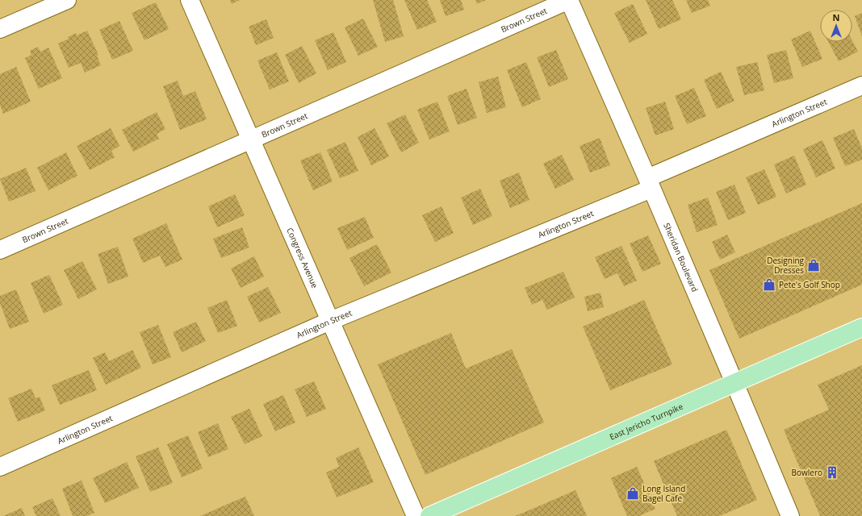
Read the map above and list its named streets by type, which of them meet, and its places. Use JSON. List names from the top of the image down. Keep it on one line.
{"streets":{"main road":["East Jericho Turnpike"],"street":["Brown Street","Arlington Street","Sheridan Boulevard","Congress Avenue"]},"crossings":[["Brown Street","Sheridan Boulevard"],["Brown Street","Congress Avenue"],["Arlington Street","Sheridan Boulevard"],["Arlington Street","Congress Avenue"],["Sheridan Boulevard","East Jericho Turnpike"]],"places":{"shop":["Designing Dresses","Pete's Golf Shop","Long Island Bagel Cafe"],"building":["Bowlero"]},"north":"top"}
